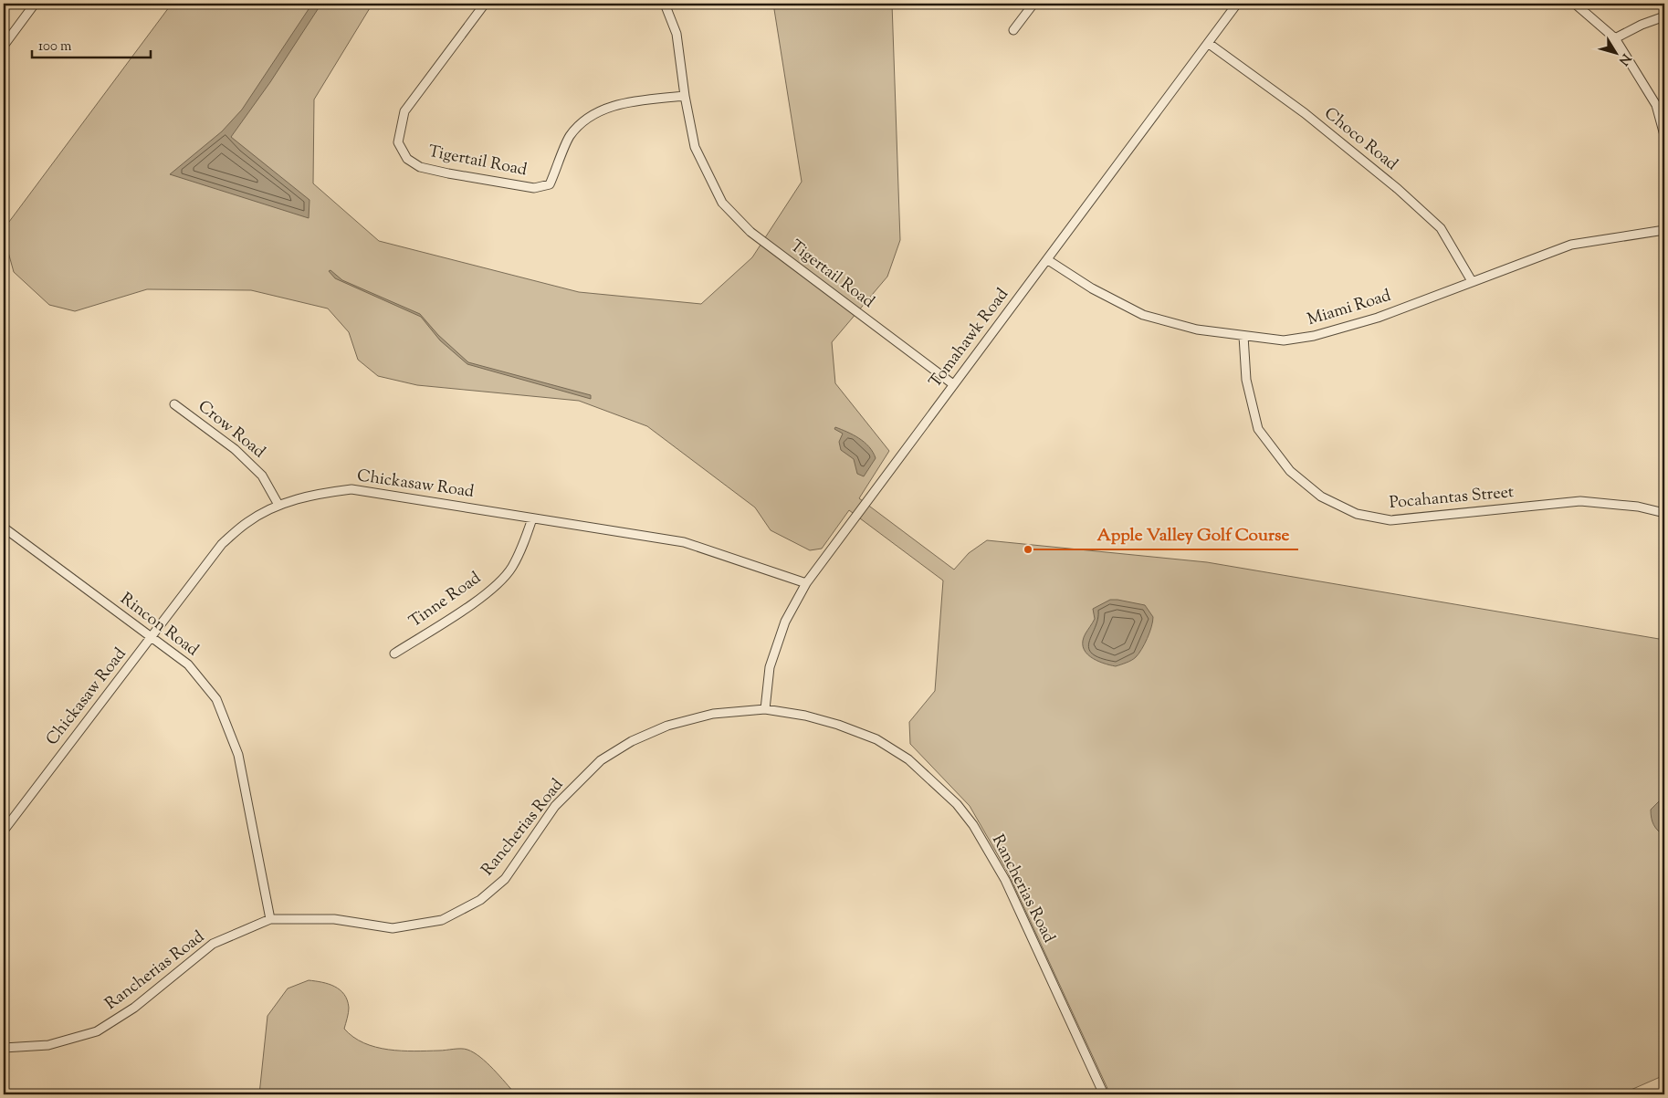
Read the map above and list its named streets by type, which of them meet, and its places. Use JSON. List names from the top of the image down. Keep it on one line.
{"streets":{"street":["Choco Road","Tigertail Road","Miami Road","Tomahawk Road","Crow Road","Chickasaw Road","Pocahantas Street","Tinne Road","Rincon Road","Rancherias Road"]},"crossings":[["Choco Road","Miami Road"],["Choco Road","Tomahawk Road"],["Tigertail Road","Tomahawk Road"],["Miami Road","Tomahawk Road"],["Miami Road","Pocahantas Street"],["Tomahawk Road","Chickasaw Road"],["Tomahawk Road","Rancherias Road"],["Crow Road","Chickasaw Road"],["Chickasaw Road","Tinne Road"],["Chickasaw Road","Rincon Road"],["Rincon Road","Rancherias Road"]],"places":["Apple Valley Golf Course"],"scale_bar":"100 m","north":"bottom right"}
